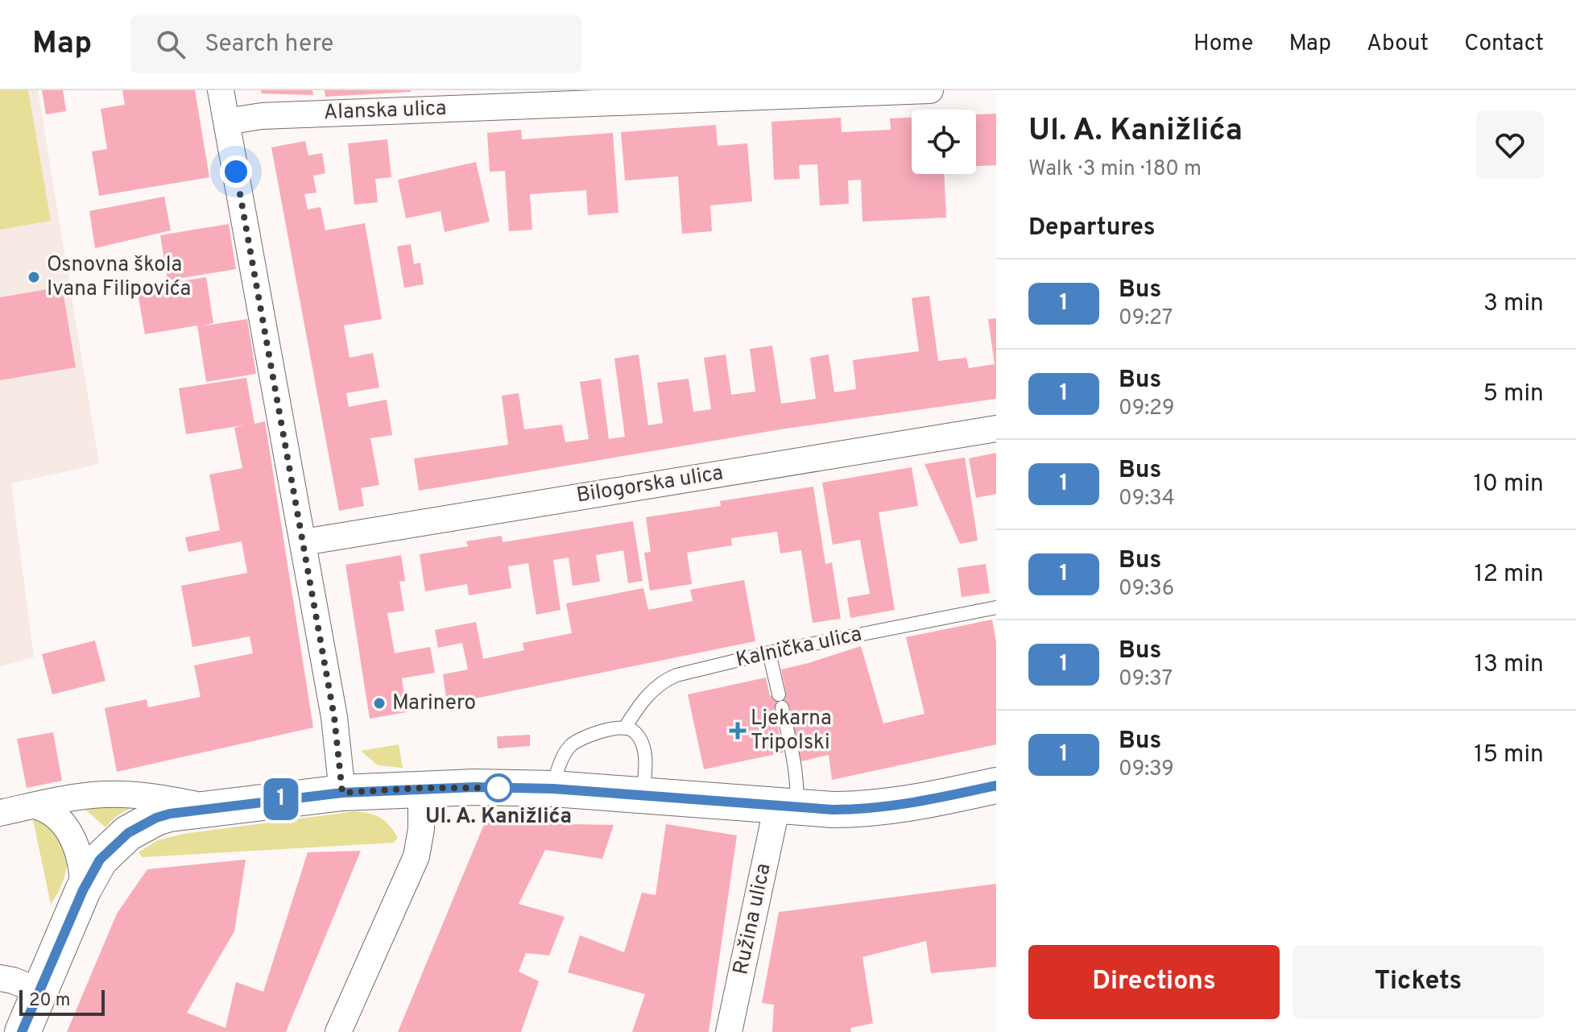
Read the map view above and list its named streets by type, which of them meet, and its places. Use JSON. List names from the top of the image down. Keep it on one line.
{"streets":{"street":["Alanska ulica","Bilogorska ulica","Ružina ulica"],"lane":["Kalnička ulica"]},"places":{"other":["Osnovna škola Ivana Filipovića","Marinero","Ul. A. Kanižlića"],"health":["Ljekarna Tripolski"]},"lines":["bus line 1"],"scale_bar":"20 m","page":{"header":"Map","search":"Search here","nav":["Home","Map","About","Contact"],"on_map":"1","heading":[["Ul. A. Kanižlića","Walk · 3 min · 180 m"],"Departures"],"list":[{"mark":"1","name":"Bus","note":"09:27","value":"3 min"},{"mark":"1","name":"Bus","note":"09:29","value":"5 min"},{"mark":"1","name":"Bus","note":"09:34","value":"10 min"},{"mark":"1","name":"Bus","note":"09:36","value":"12 min"},{"mark":"1","name":"Bus","note":"09:37","value":"13 min"},{"mark":"1","name":"Bus","note":"09:39","value":"15 min"}],"buttons":["Directions","Tickets"],"scale":"20 m"}}
